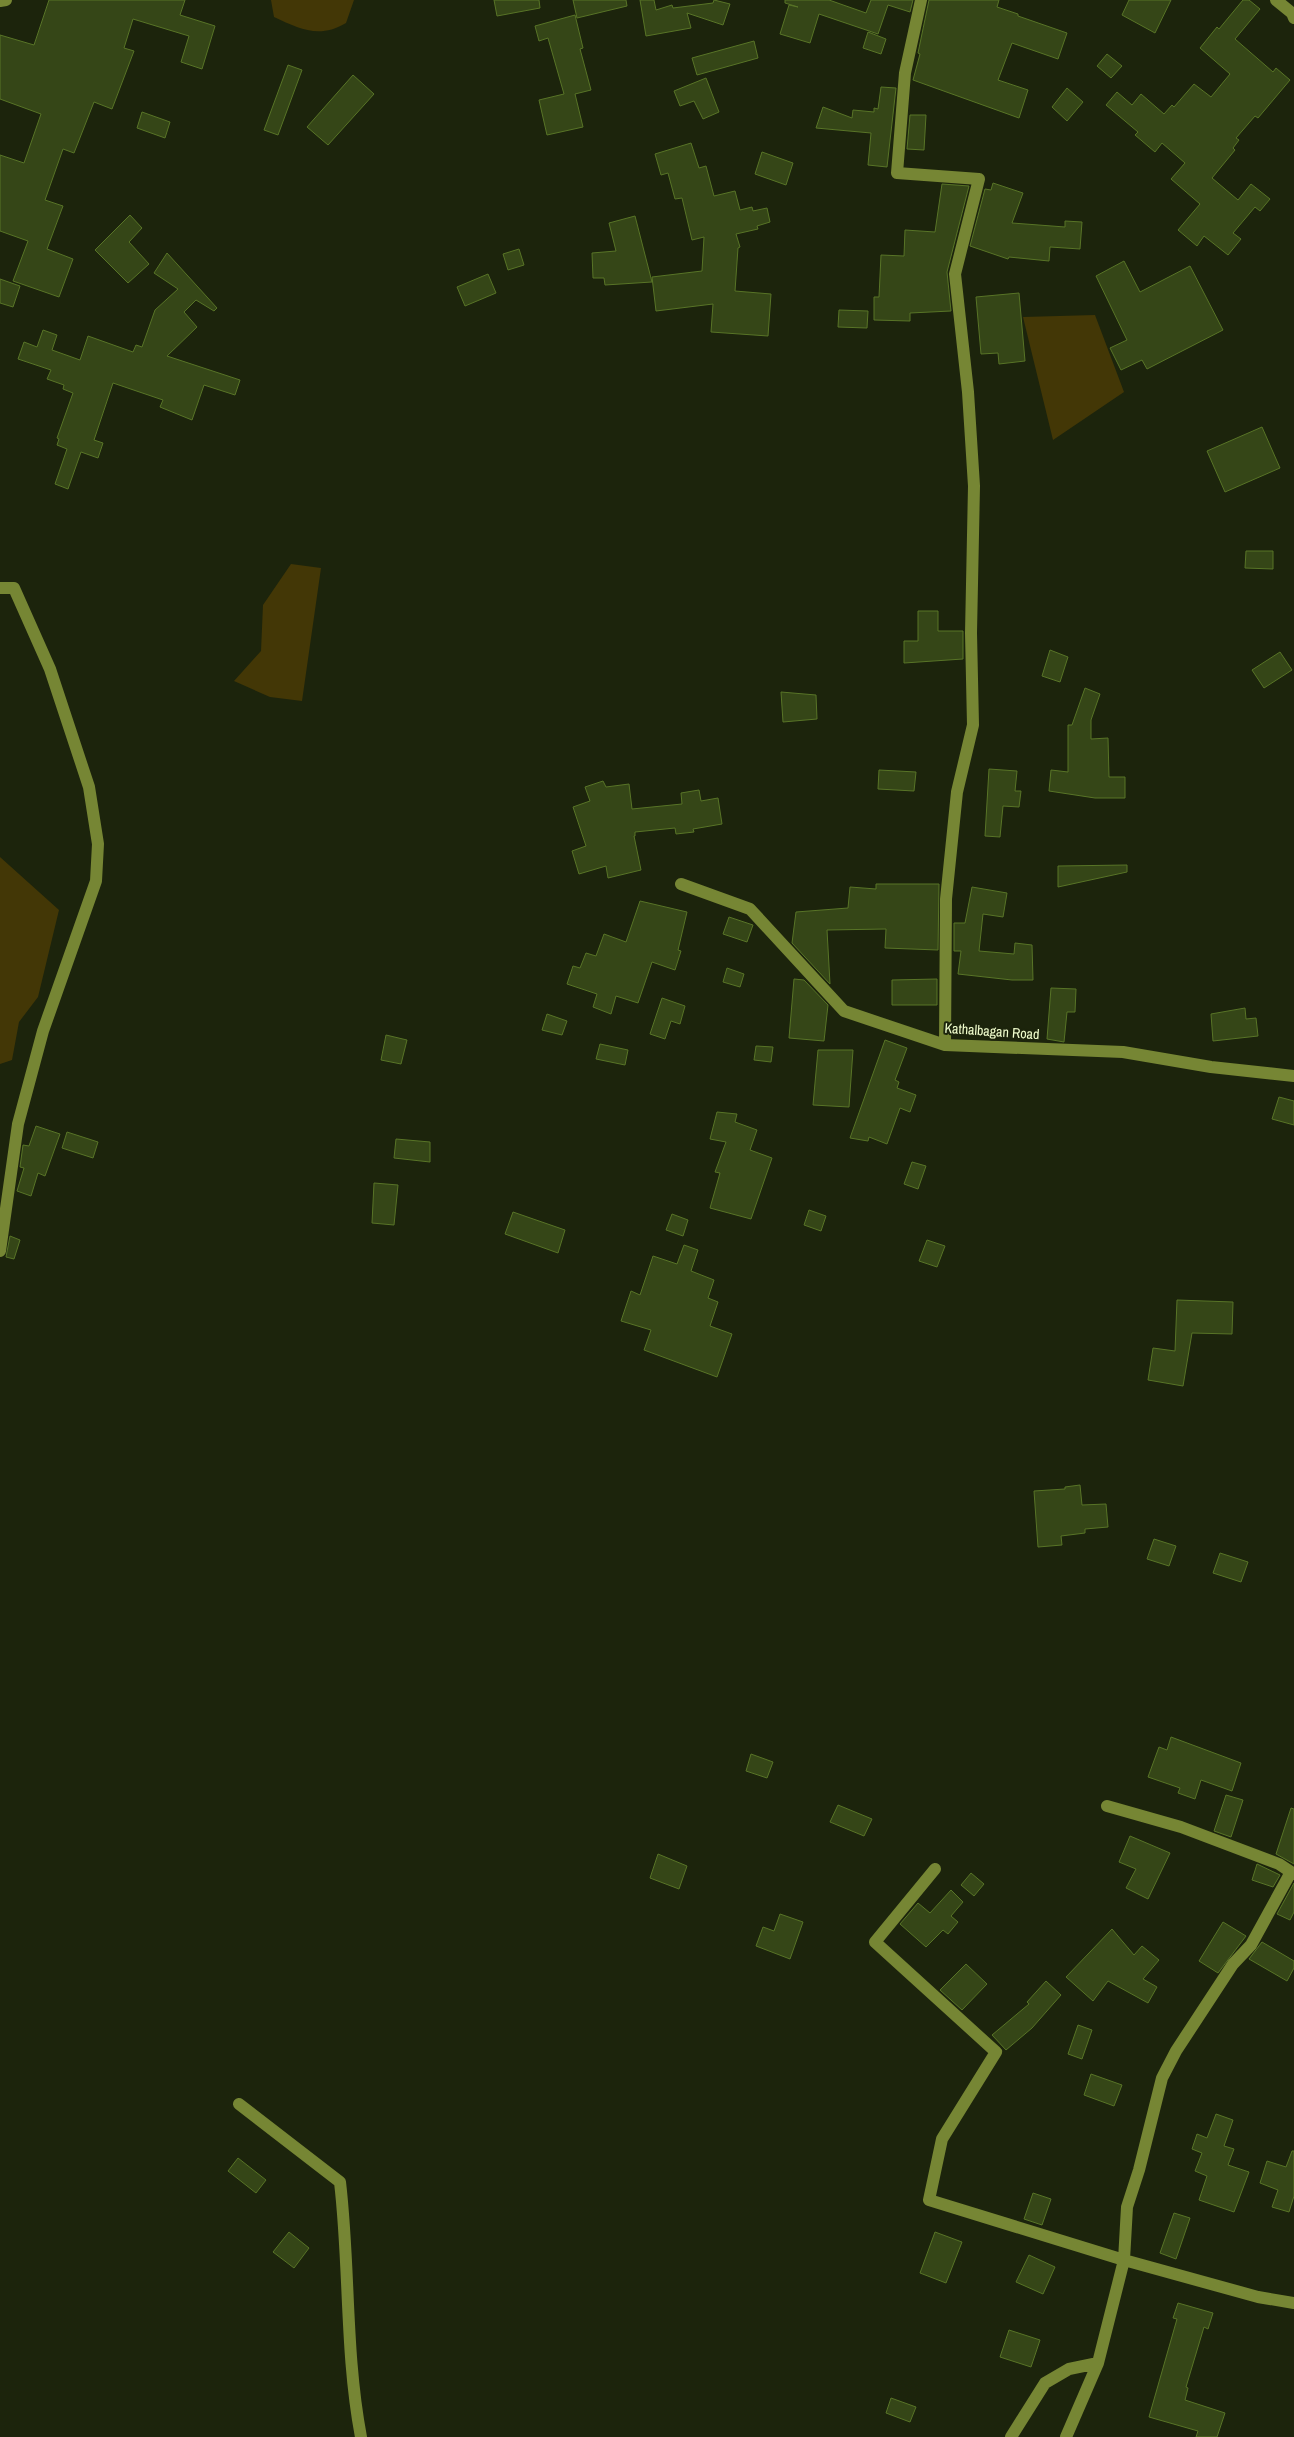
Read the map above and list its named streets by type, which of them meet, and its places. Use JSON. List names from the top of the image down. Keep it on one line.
{"streets":{"street":["Kathalbagan Road"]}}
